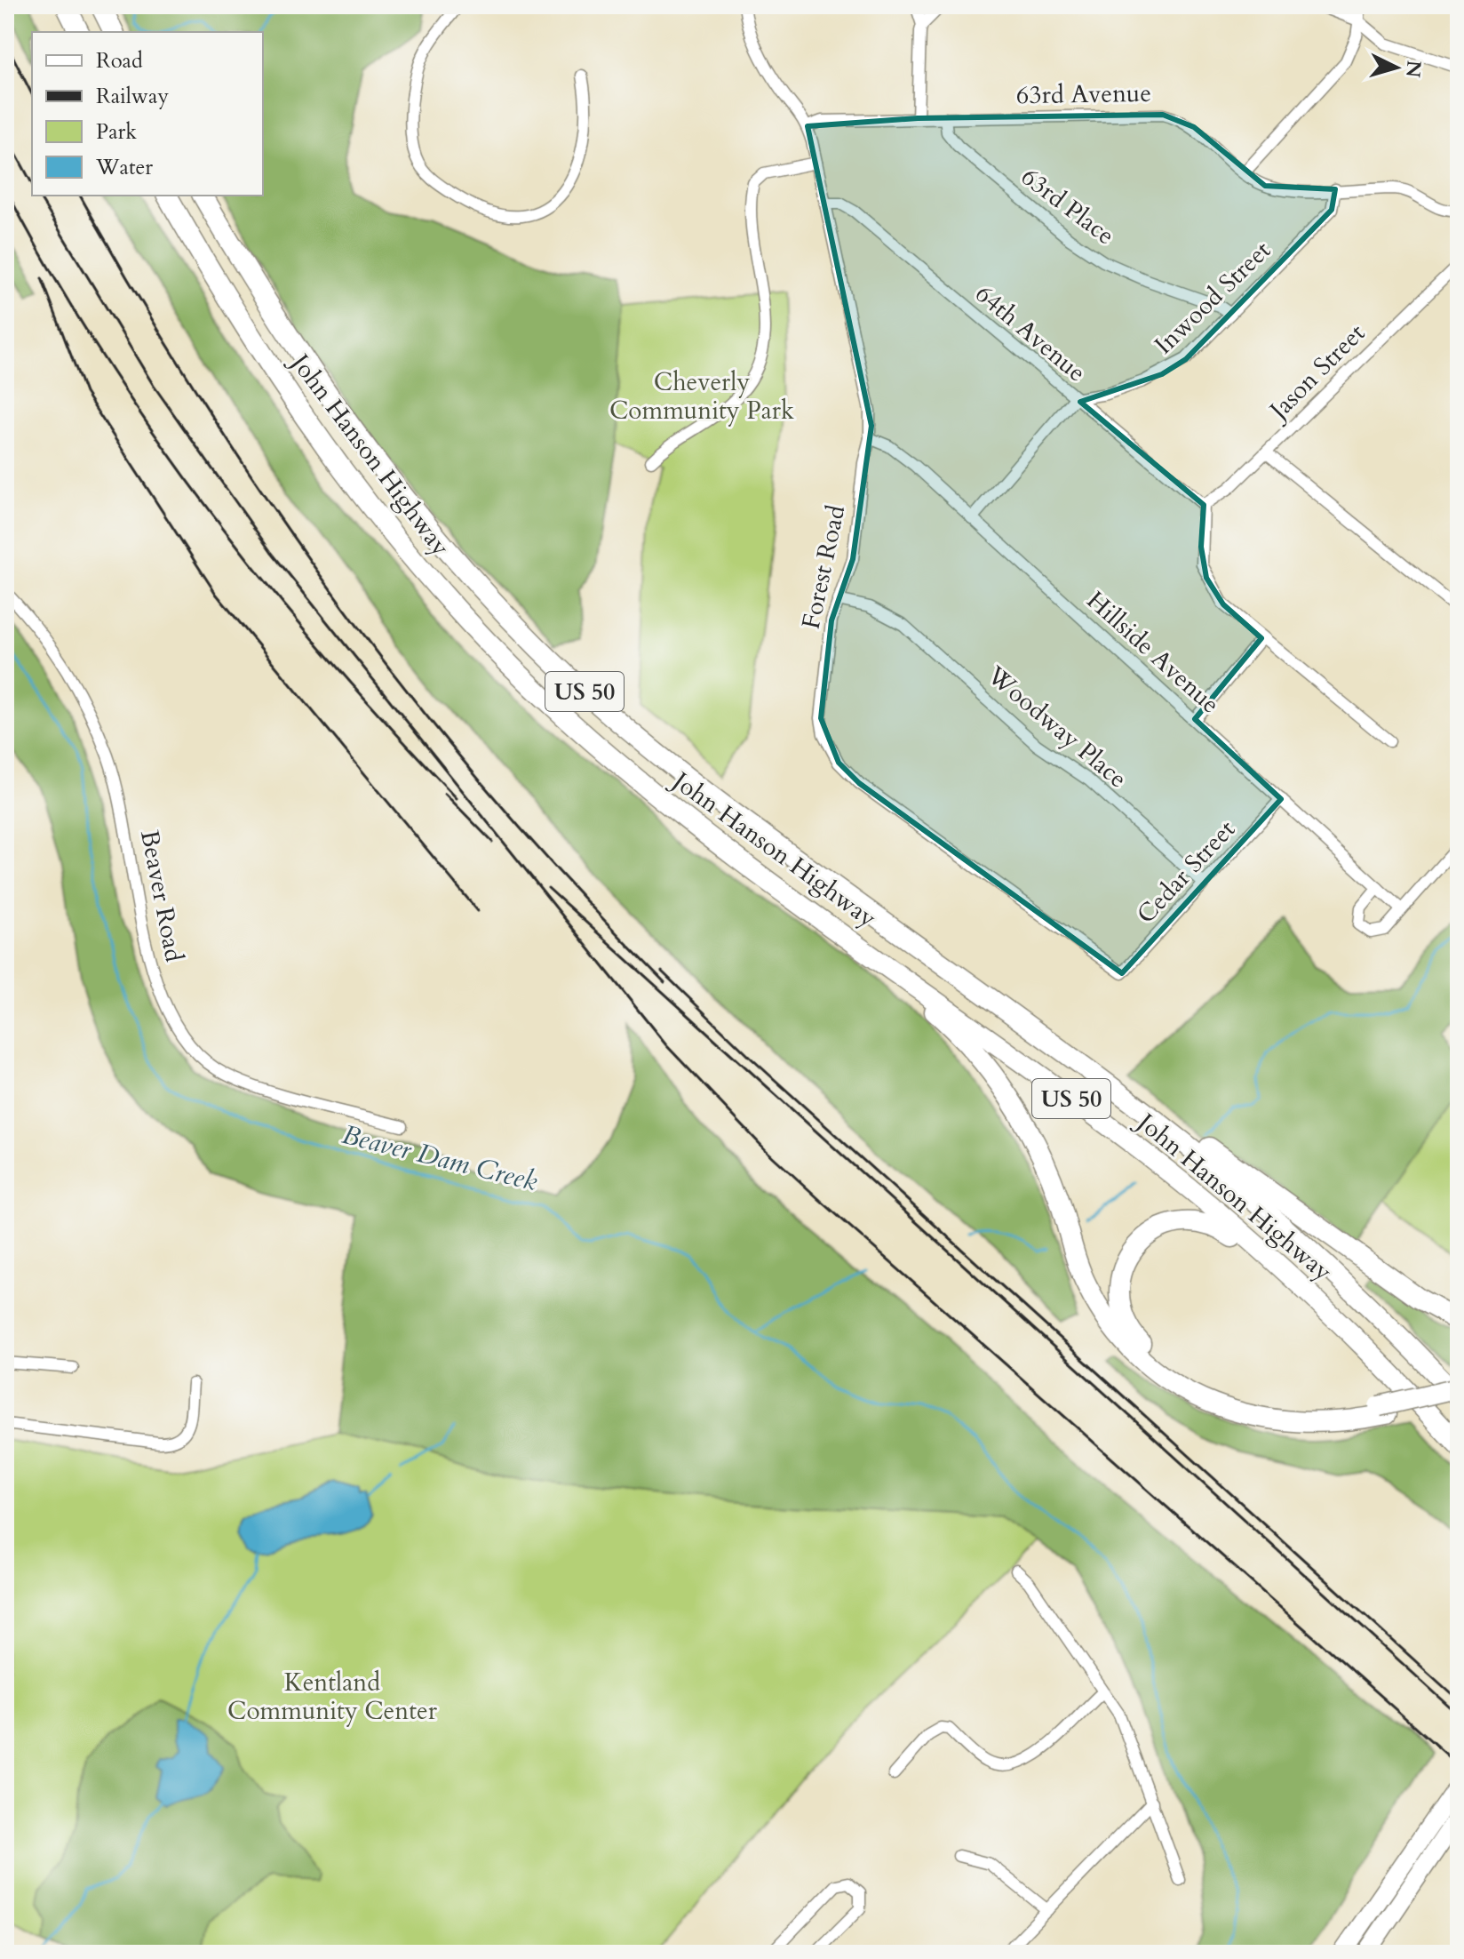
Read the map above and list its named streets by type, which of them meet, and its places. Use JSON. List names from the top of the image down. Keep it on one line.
{"streets":{"highway":["John Hanson Highway","US 50"],"street":["63rd Avenue","63rd Place","Inwood Street","64th Avenue","Jason Street","Forest Road","Hillside Avenue","Woodway Place","Cedar Street","Beaver Road"]},"crossings":[["63rd Avenue","63rd Place"],["63rd Avenue","Inwood Street"],["63rd Avenue","Forest Road"],["63rd Place","Inwood Street"],["Inwood Street","64th Avenue"],["64th Avenue","Jason Street"],["64th Avenue","Forest Road"],["Forest Road","Hillside Avenue"],["Forest Road","Woodway Place"],["Forest Road","Cedar Street"],["Hillside Avenue","Cedar Street"],["Woodway Place","Cedar Street"]],"water":["Beaver Dam Creek"],"parks":["Cheverly Community Park","Kentland Community Center"],"legend":["Road","Railway","Park","Water"],"north":"right"}
